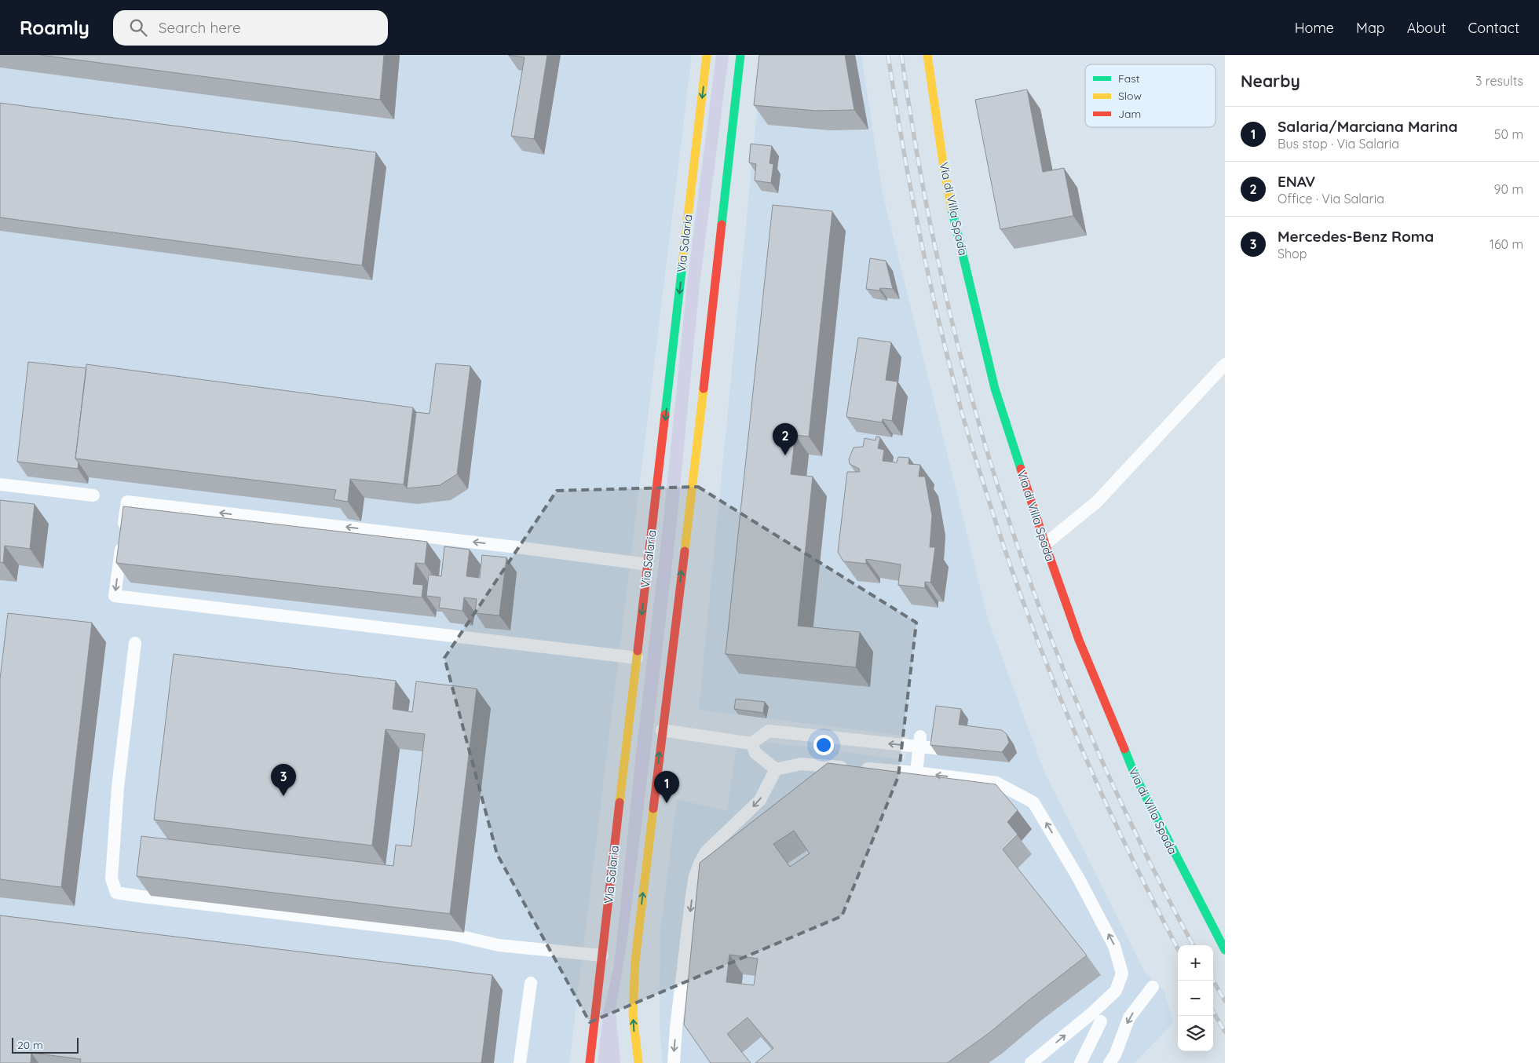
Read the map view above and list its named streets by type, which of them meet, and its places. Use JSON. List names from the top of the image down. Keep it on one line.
{"streets":{"main road":["Via di Villa Spada","Via Salaria"]},"legend":["Fast","Slow","Jam"],"scale_bar":"20 m","page":{"header":"Roamly","search":"Search here","nav":["Home","Map","About","Contact"],"heading":["Nearby","3 results"],"list":[{"mark":"1","name":"Salaria/Marciana Marina","note":"Bus stop · Via Salaria","value":"50 m"},{"mark":"2","name":"ENAV","note":"Office · Via Salaria","value":"90 m"},{"mark":"3","name":"Mercedes-Benz Roma","note":"Shop","value":"160 m"}],"pins":["2","3","1"],"map_buttons":["+","−"],"scale":"20 m"}}
